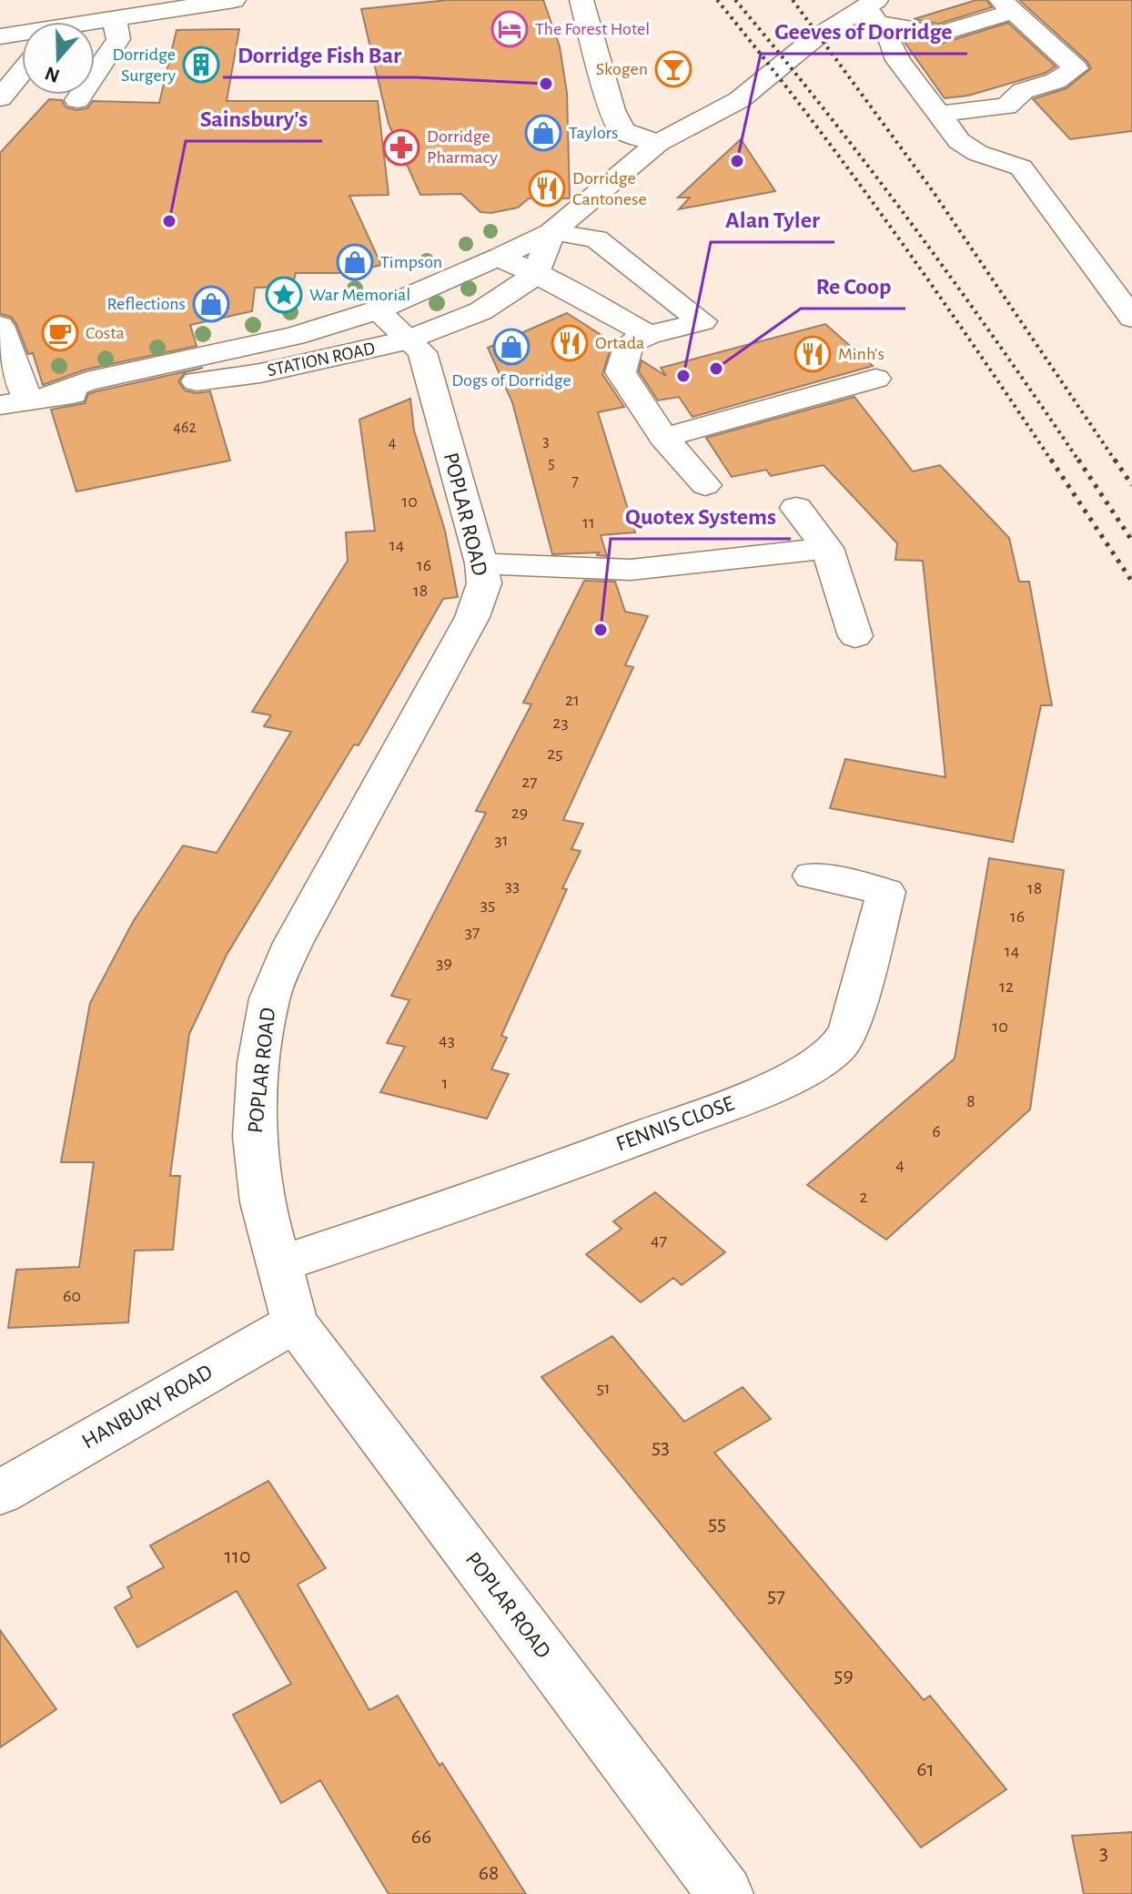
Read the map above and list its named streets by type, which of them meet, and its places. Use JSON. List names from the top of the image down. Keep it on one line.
{"streets":{"street":["STATION ROAD","POPLAR ROAD","FENNIS CLOSE","HANBURY ROAD"]},"crossings":[["STATION ROAD","POPLAR ROAD"],["POPLAR ROAD","FENNIS CLOSE"],["POPLAR ROAD","HANBURY ROAD"]],"places":{"hotel":["The Forest Hotel"],"building":["Dorridge Surgery"],"bar":["Skogen"],"other":["Dorridge Fish Bar","Geeves of Dorridge","Sainsbury's","Re Coop","Alan Tyler","Quotex Systems"],"shop":["Taylors","Timpson","Reflections","Dogs of Dorridge"],"pharmacy":["Dorridge Pharmacy"],"restaurant":["Dorridge Cantonese","Ortada","Minh's"],"place":["War Memorial"],"cafe":["Costa"]},"house_numbers":["462","3","4","5","7","10","11","14","16","18","21","23","25","27","29","31","33","18","35","16","37","14","39","12","10","43","1","8","6","4","2","47","60","51","53","55","110","57","59","61","66","3","68"],"north":"bottom"}
